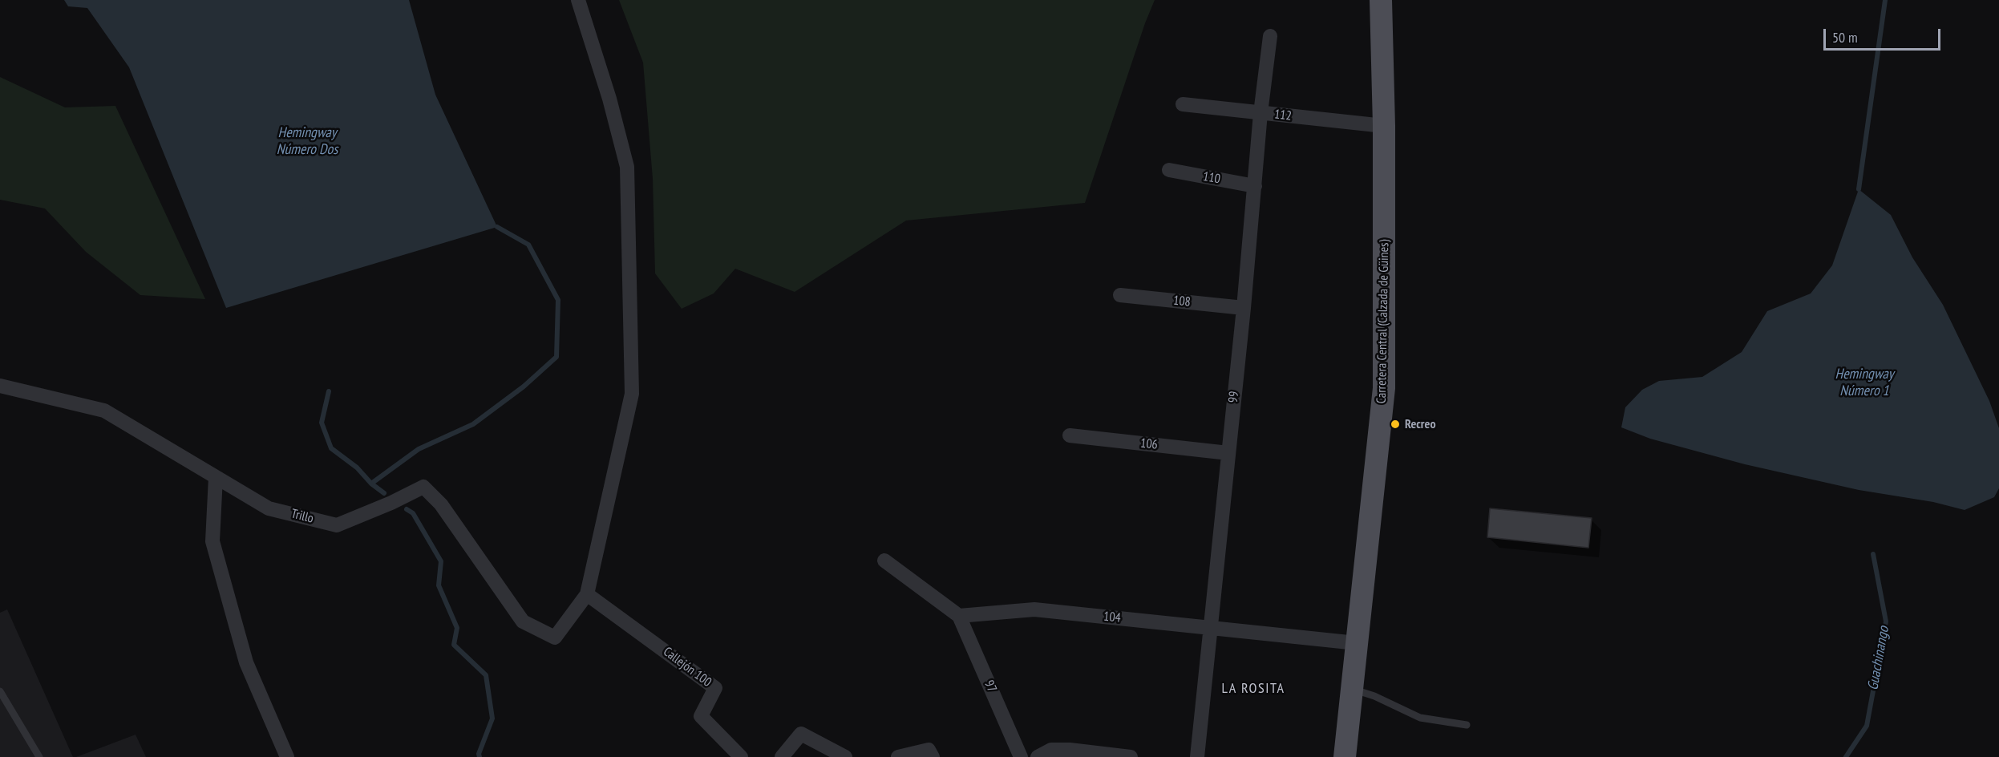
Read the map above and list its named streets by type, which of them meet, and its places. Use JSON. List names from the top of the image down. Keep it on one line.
{"streets":{"main road":["Carretera Central (Calzada de Güines)"],"street":["112","110","108","99","106","Trillo","104","Callejón 100","97"]},"crossings":[["112","Carretera Central (Calzada de Güines)"],["112","99"],["110","99"],["108","99"],["Carretera Central (Calzada de Güines)","104"],["99","106"],["99","104"],["Trillo","Callejón 100"],["104","97"]],"districts":["LA ROSITA"],"water":["Hemingway Número Dos","Hemingway Número 1","Guachinango"],"places":["Recreo"],"scale_bar":"50 m"}
